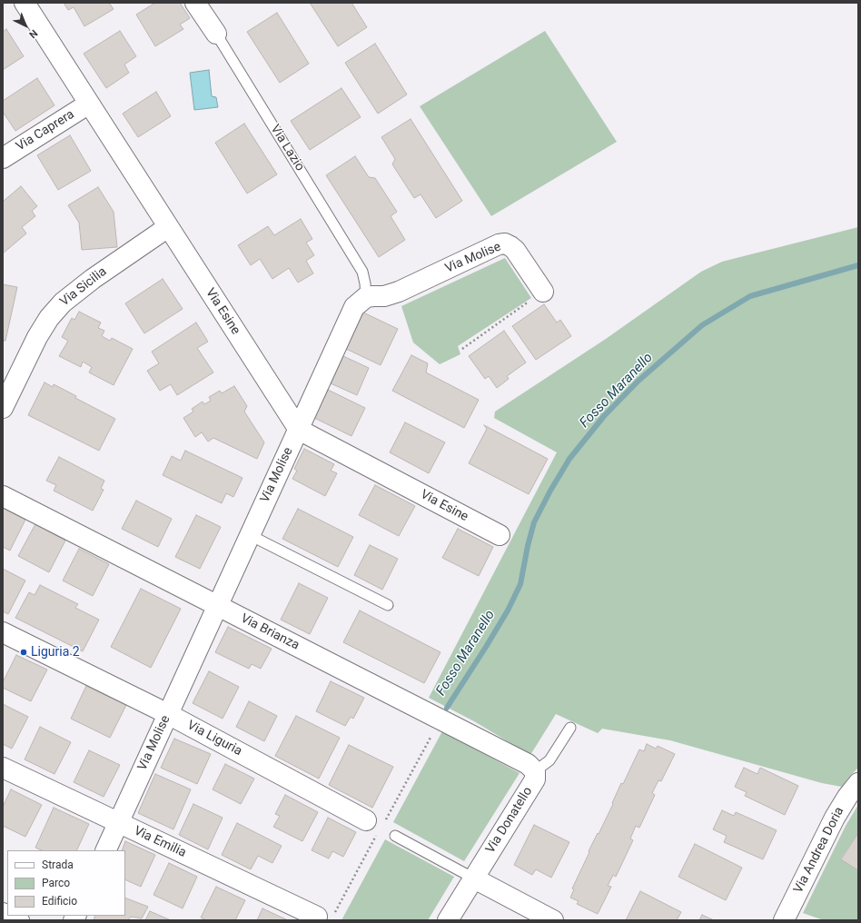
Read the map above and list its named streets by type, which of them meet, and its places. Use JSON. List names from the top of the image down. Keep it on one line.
{"streets":{"street":["Via Caprera","Via Lazio","Via Molise","Via Sicilia","Via Esine","Via Brianza","Via Liguria","Via Donatello","Via Emilia","Via Andrea Doria"]},"crossings":[["Via Caprera","Via Esine"],["Via Lazio","Via Molise"],["Via Molise","Via Esine"],["Via Molise","Via Brianza"],["Via Molise","Via Liguria"],["Via Molise","Via Emilia"],["Via Sicilia","Via Esine"],["Via Brianza","Via Donatello"]],"water":["Fosso Maranello"],"places":["Liguria 2"],"legend":["Strada","Parco","Edificio"],"north":"bottom right"}
